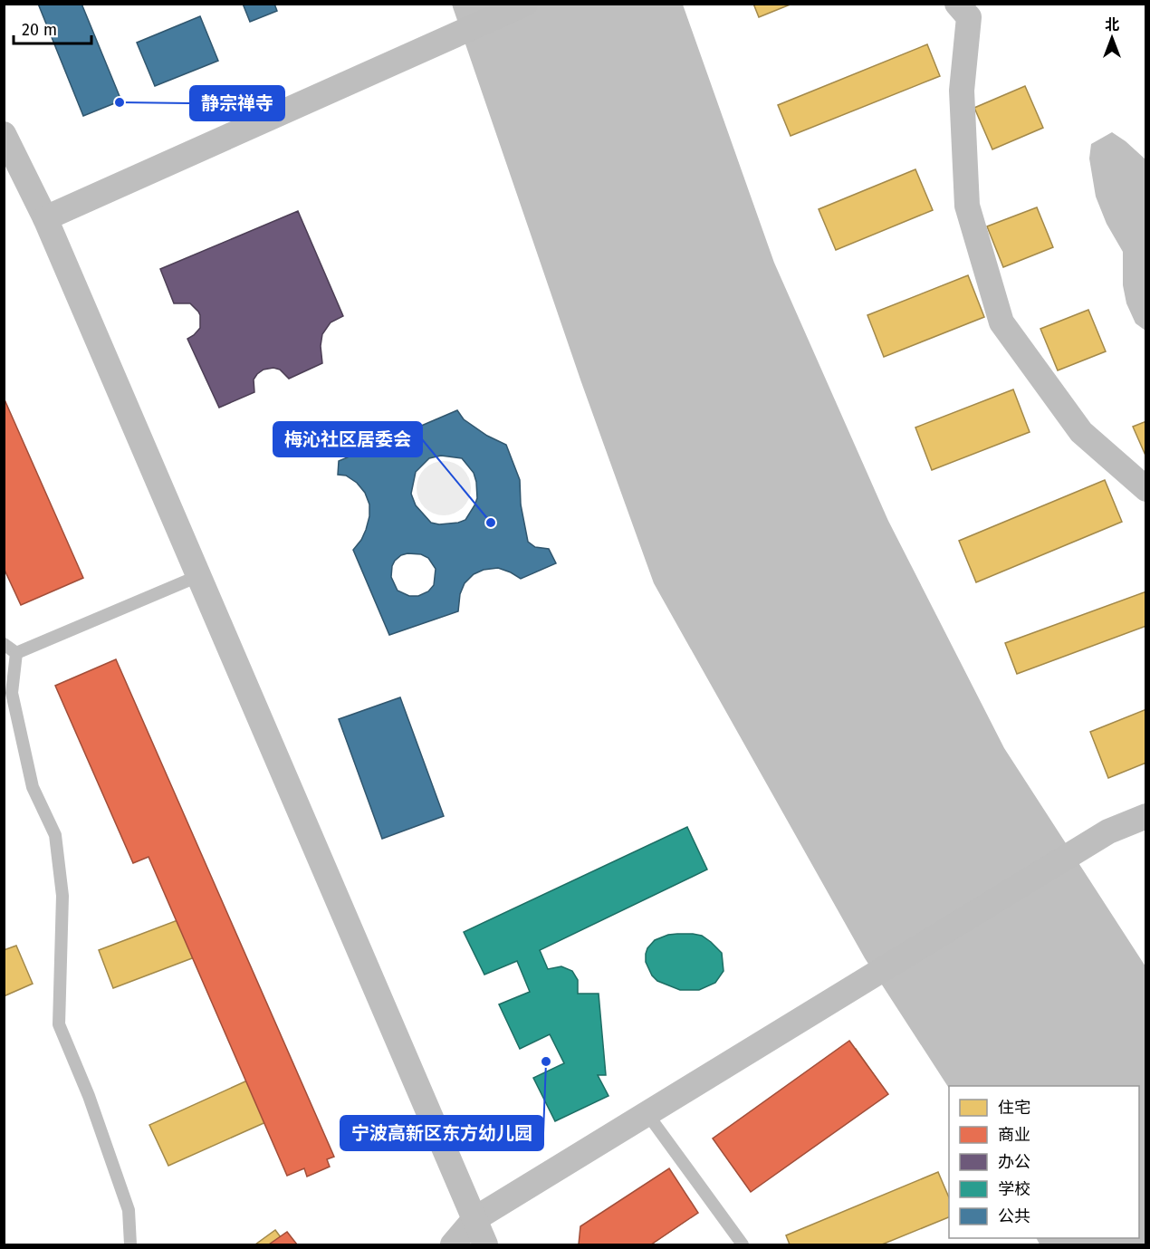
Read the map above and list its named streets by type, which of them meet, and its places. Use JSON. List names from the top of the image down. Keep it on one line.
{"places":["静宗禅寺","梅沁社区居委会","宁波高新区东方幼儿园"],"legend":["住宅","商业","办公","学校","公共"],"scale_bar":"20 m","north":"top"}
